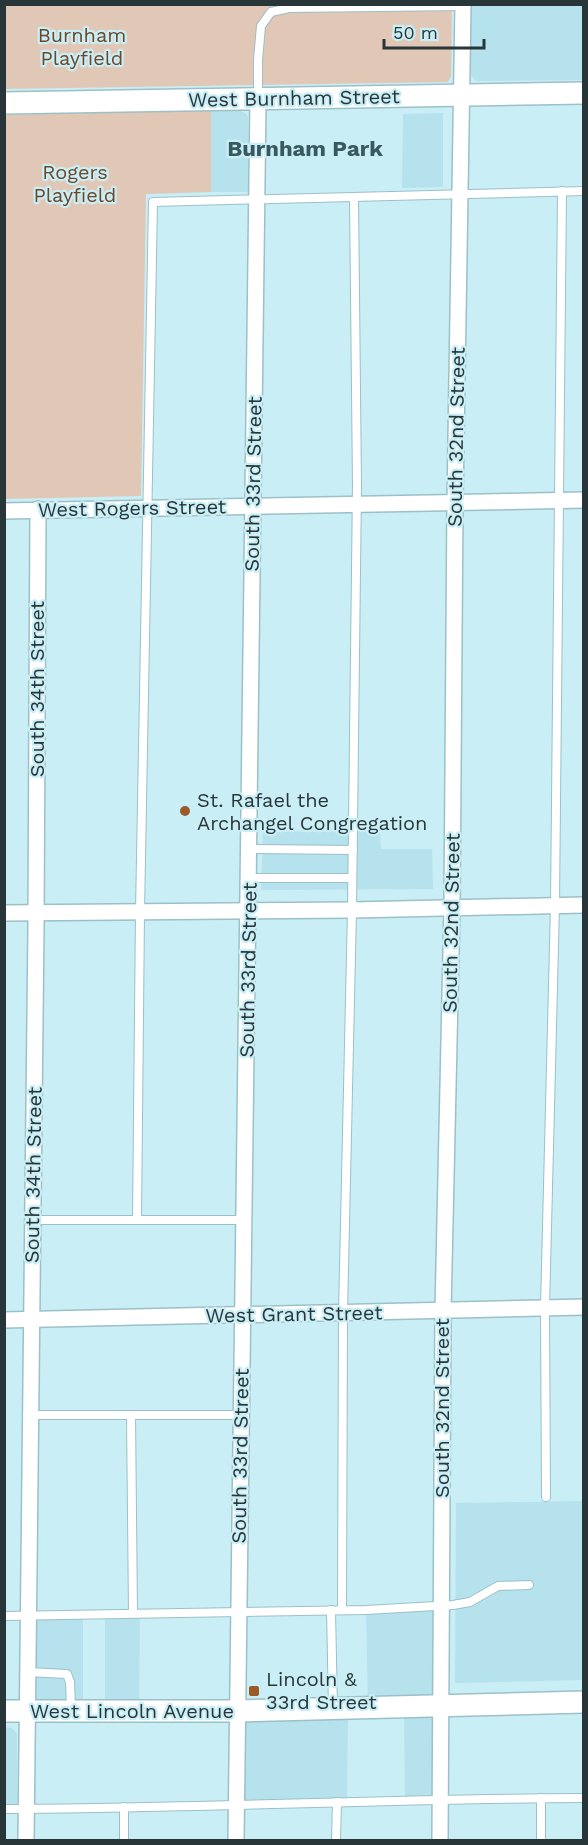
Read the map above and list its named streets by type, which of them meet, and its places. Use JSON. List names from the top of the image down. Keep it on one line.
{"streets":{"main road":["West Burnham Street","West Lincoln Avenue"],"street":["South 32nd Street","South 33rd Street","West Rogers Street","South 34th Street","West Grant Street"]},"crossings":[["West Burnham Street","South 32nd Street"],["West Burnham Street","South 33rd Street"],["South 32nd Street","West Rogers Street"],["South 32nd Street","West Grant Street"],["South 32nd Street","West Lincoln Avenue"],["South 33rd Street","West Rogers Street"],["South 33rd Street","West Grant Street"],["South 33rd Street","West Lincoln Avenue"],["West Rogers Street","South 34th Street"],["South 34th Street","West Grant Street"],["South 34th Street","West Lincoln Avenue"]],"districts":["Burnham Park"],"parks":["Burnham Playfield","Rogers Playfield"],"places":{"other":["St. Rafael the Archangel Congregation"],"transit":["Lincoln & 33rd Street"]},"scale_bar":"50 m"}
